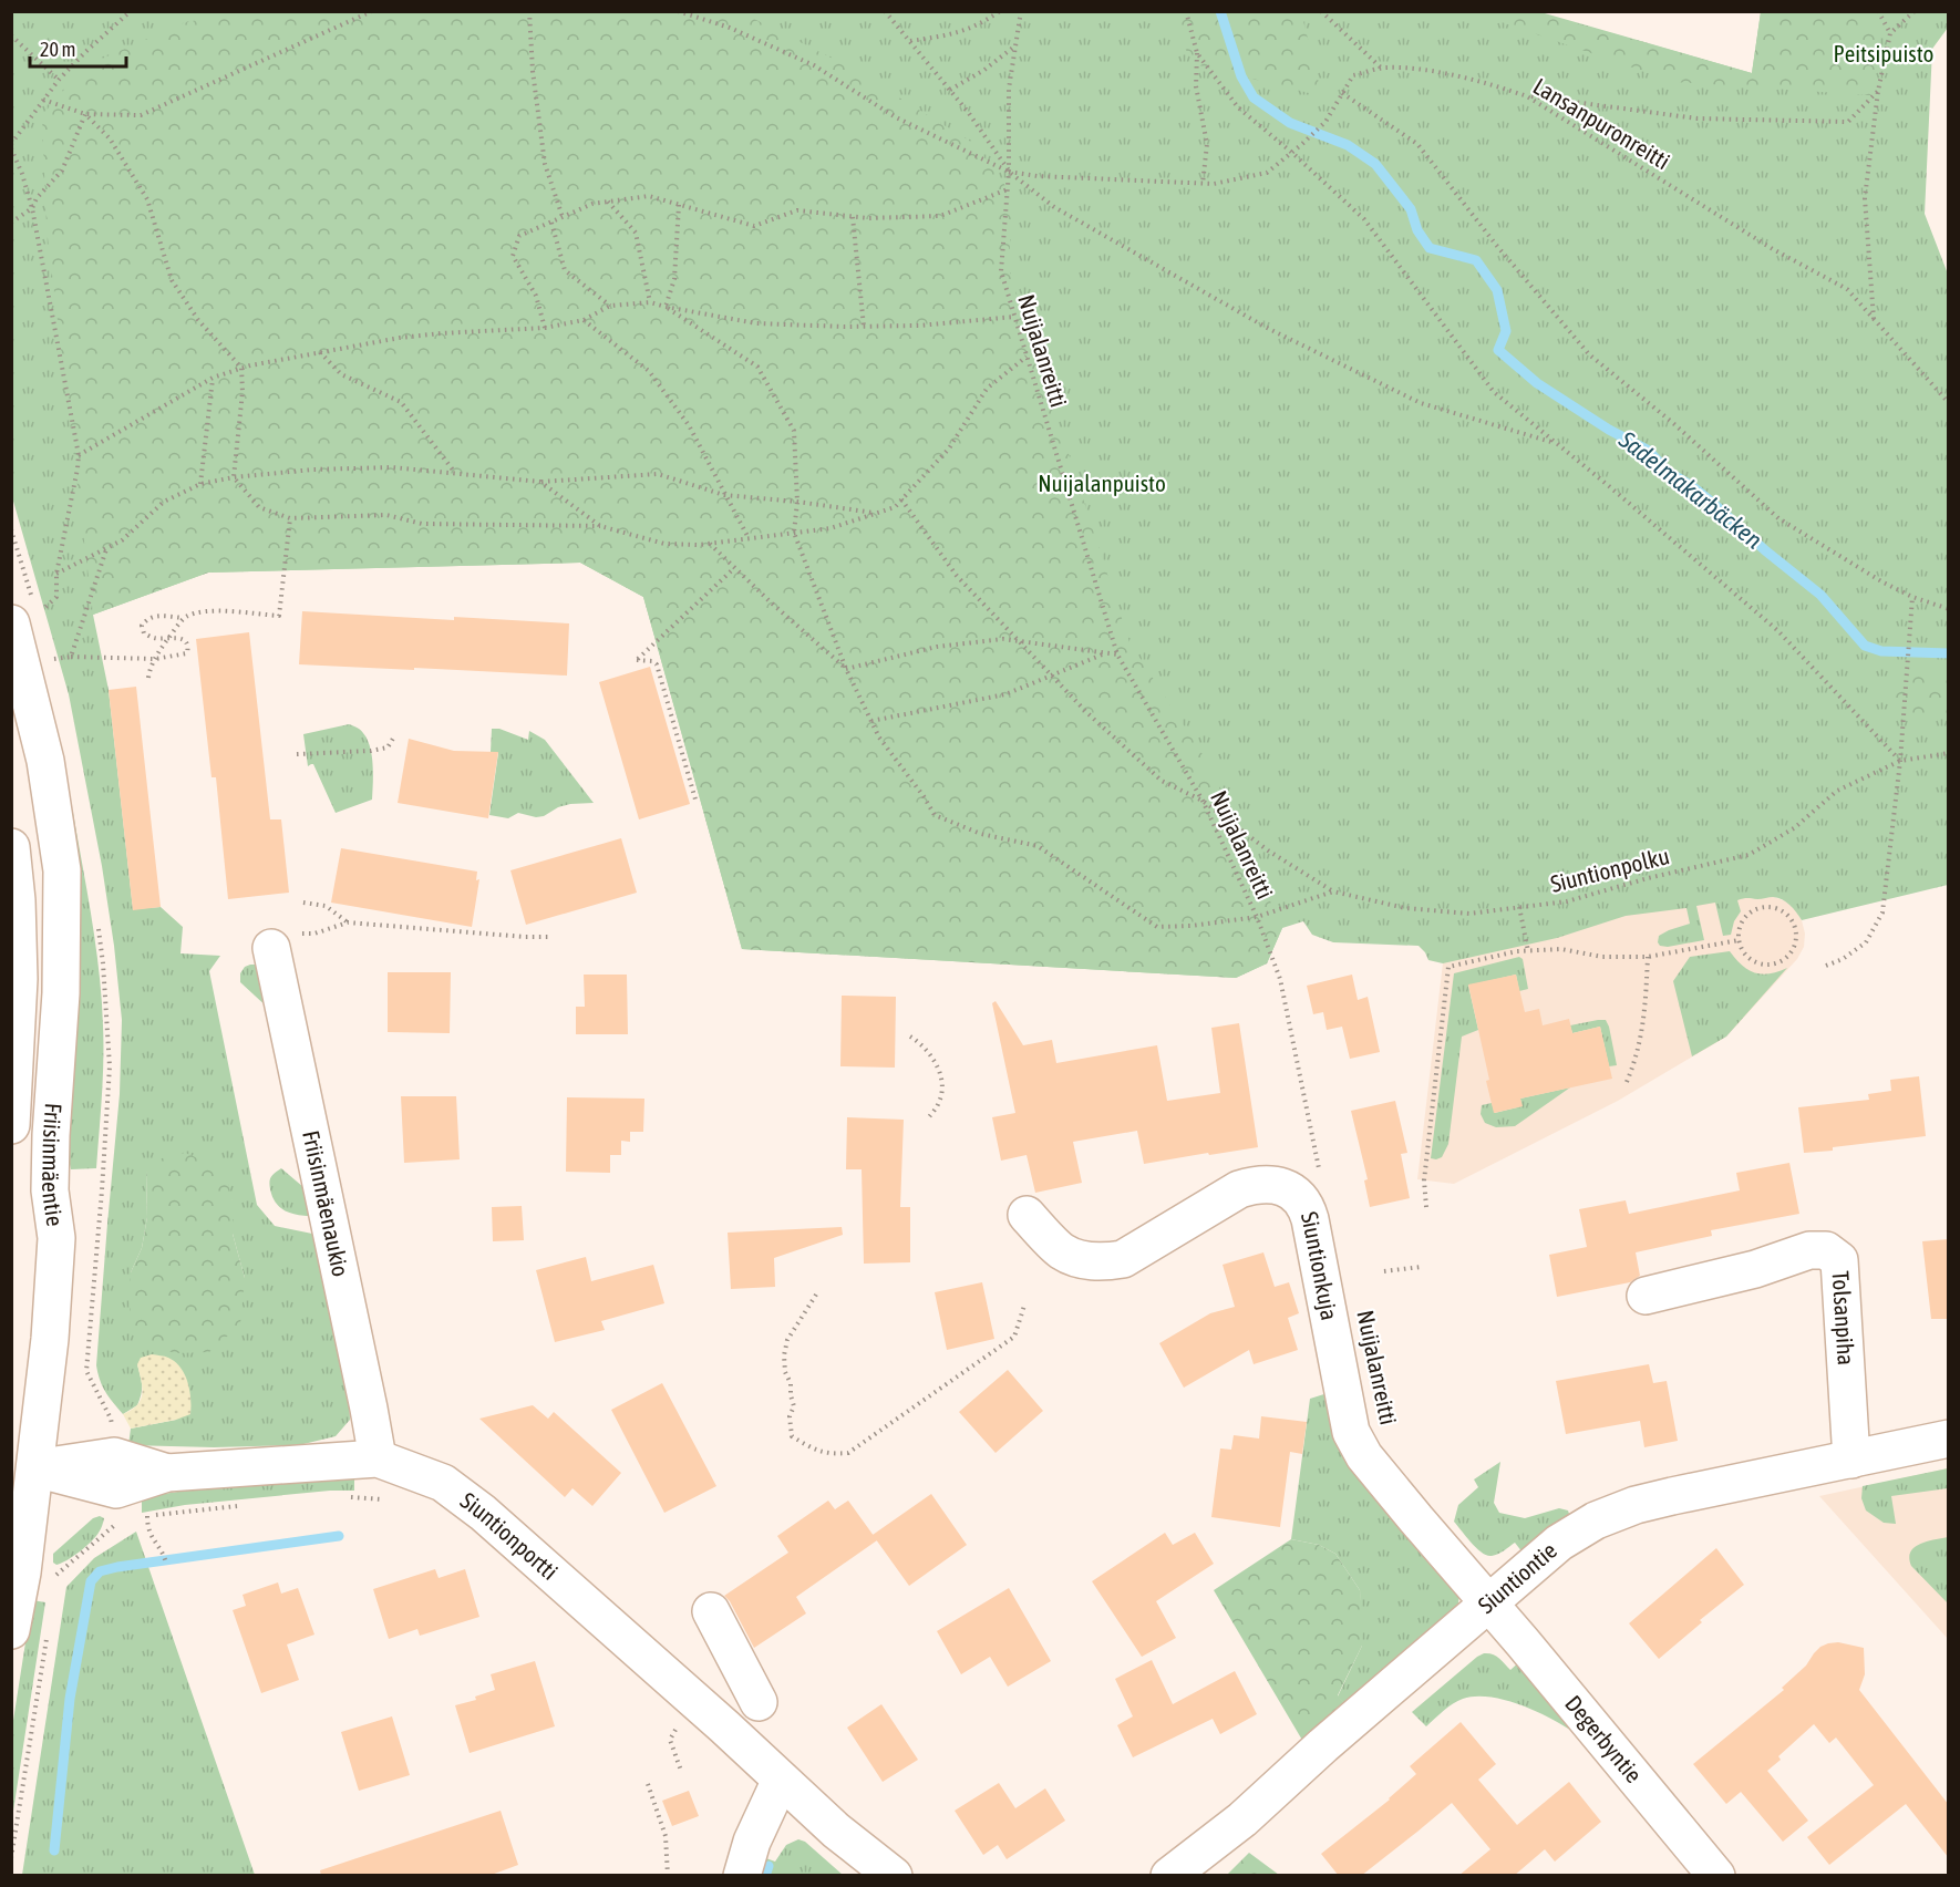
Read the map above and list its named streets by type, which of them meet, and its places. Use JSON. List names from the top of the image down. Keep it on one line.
{"streets":{"street":["Friisinmäentie","Friisinmäenaukio","Siuntionkuja","Tolsanpiha","Siuntionportti","Siuntiontie","Degerbyntie"],"path":["Lansanpuronreitti","Nuijalanreitti","Siuntionpolku"]},"crossings":[["Lansanpuronreitti","Nuijalanreitti"],["Friisinmäentie","Siuntionportti"],["Friisinmäenaukio","Siuntionportti"],["Siuntionkuja","Siuntiontie"],["Siuntionkuja","Degerbyntie"],["Tolsanpiha","Siuntiontie"],["Siuntiontie","Degerbyntie"]],"water":["Sadelmakarbäcken"],"parks":["Peitsipuisto","Nuijalanpuisto"],"scale_bar":"20 m"}
